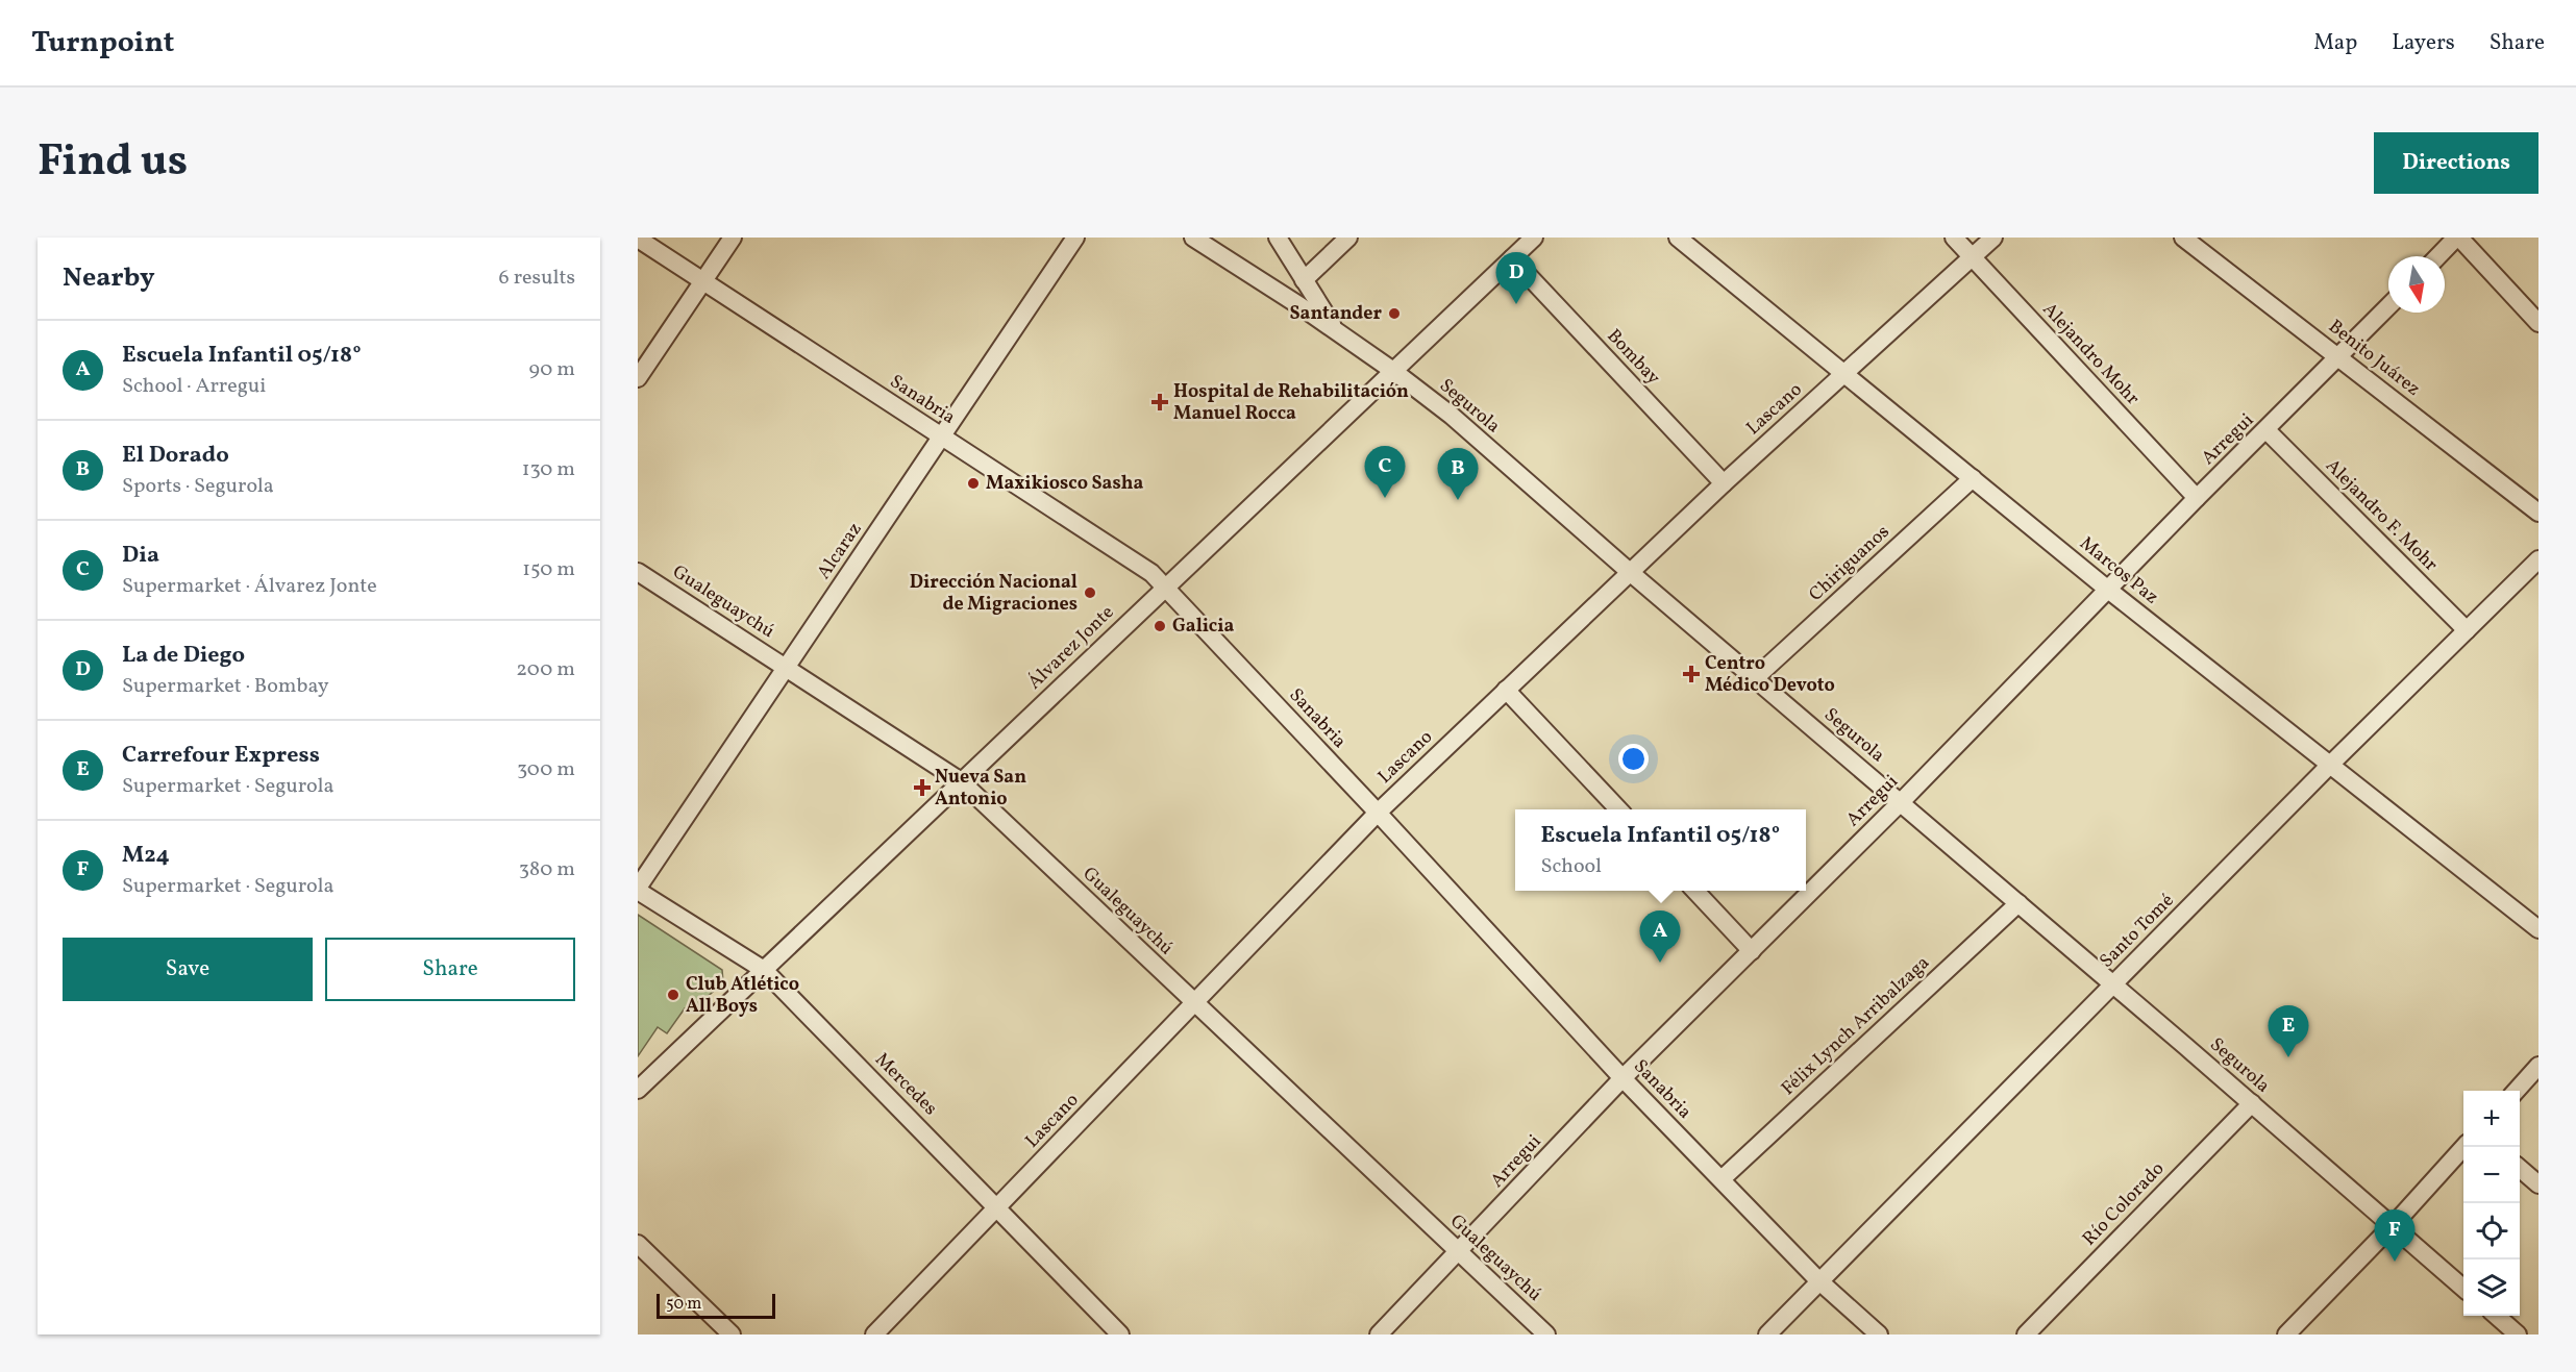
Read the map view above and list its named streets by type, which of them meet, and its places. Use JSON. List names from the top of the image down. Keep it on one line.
{"streets":{"street":["Alejandro Mohr","Bombay","Benito Juárez","Sanabria","Segurola","Lascano","Arregui","Alejandro F. Mohr","Alcaraz","Chiriguanos","Marcos Paz","Gualeguaychú","Álvarez Jonte","Santo Tomé","Félix Lynch Arribalzaga","Mercedes","Río Colorado"]},"crossings":[["Alejandro Mohr","Lascano"],["Alejandro Mohr","Arregui"],["Bombay","Lascano"],["Bombay","Álvarez Jonte"],["Benito Juárez","Arregui"],["Sanabria","Lascano"],["Sanabria","Arregui"],["Sanabria","Alcaraz"],["Sanabria","Álvarez Jonte"],["Sanabria","Santo Tomé"],["Sanabria","Félix Lynch Arribalzaga"],["Segurola","Lascano"],["Segurola","Arregui"],["Segurola","Chiriguanos"],["Segurola","Álvarez Jonte"],["Segurola","Santo Tomé"],["Segurola","Félix Lynch Arribalzaga"],["Segurola","Río Colorado"],["Lascano","Marcos Paz"],["Lascano","Gualeguaychú"],["Lascano","Mercedes"],["Arregui","Alejandro F. Mohr"],["Arregui","Marcos Paz"],["Arregui","Gualeguaychú"],["Alejandro F. Mohr","Santo Tomé"],["Alcaraz","Gualeguaychú"],["Alcaraz","Mercedes"],["Chiriguanos","Marcos Paz"],["Marcos Paz","Santo Tomé"],["Gualeguaychú","Álvarez Jonte"],["Álvarez Jonte","Mercedes"]],"places":{"other":["Santander","Maxikiosco Sasha","Dirección Nacional de Migraciones","Galicia","Club Atlético All Boys"],"health":["Hospital de Rehabilitación Manuel Rocca","Centro Médico Devoto","Nueva San Antonio"]},"scale_bar":"50 m","north":"bottom","page":{"header":"Turnpoint","nav":["Map","Layers","Share"],"title":"Find us","buttons":["Directions",["Save","Share"]],"heading":["Nearby","6 results"],"pins":["D","C","B","A","E","F"],"list":[{"mark":"A","name":"Escuela Infantil 05/18°","note":"School · Arregui","value":"90 m"},{"mark":"B","name":"El Dorado","note":"Sports · Segurola","value":"130 m"},{"mark":"C","name":"Dia","note":"Supermarket · Álvarez Jonte","value":"150 m"},{"mark":"D","name":"La de Diego","note":"Supermarket · Bombay","value":"200 m"},{"mark":"E","name":"Carrefour Express","note":"Supermarket · Segurola","value":"300 m"},{"mark":"F","name":"M24","note":"Supermarket · Segurola","value":"380 m"}],"popup":["Escuela Infantil 05/18°","School"],"map_buttons":["+","−"],"scale":"50 m"}}
